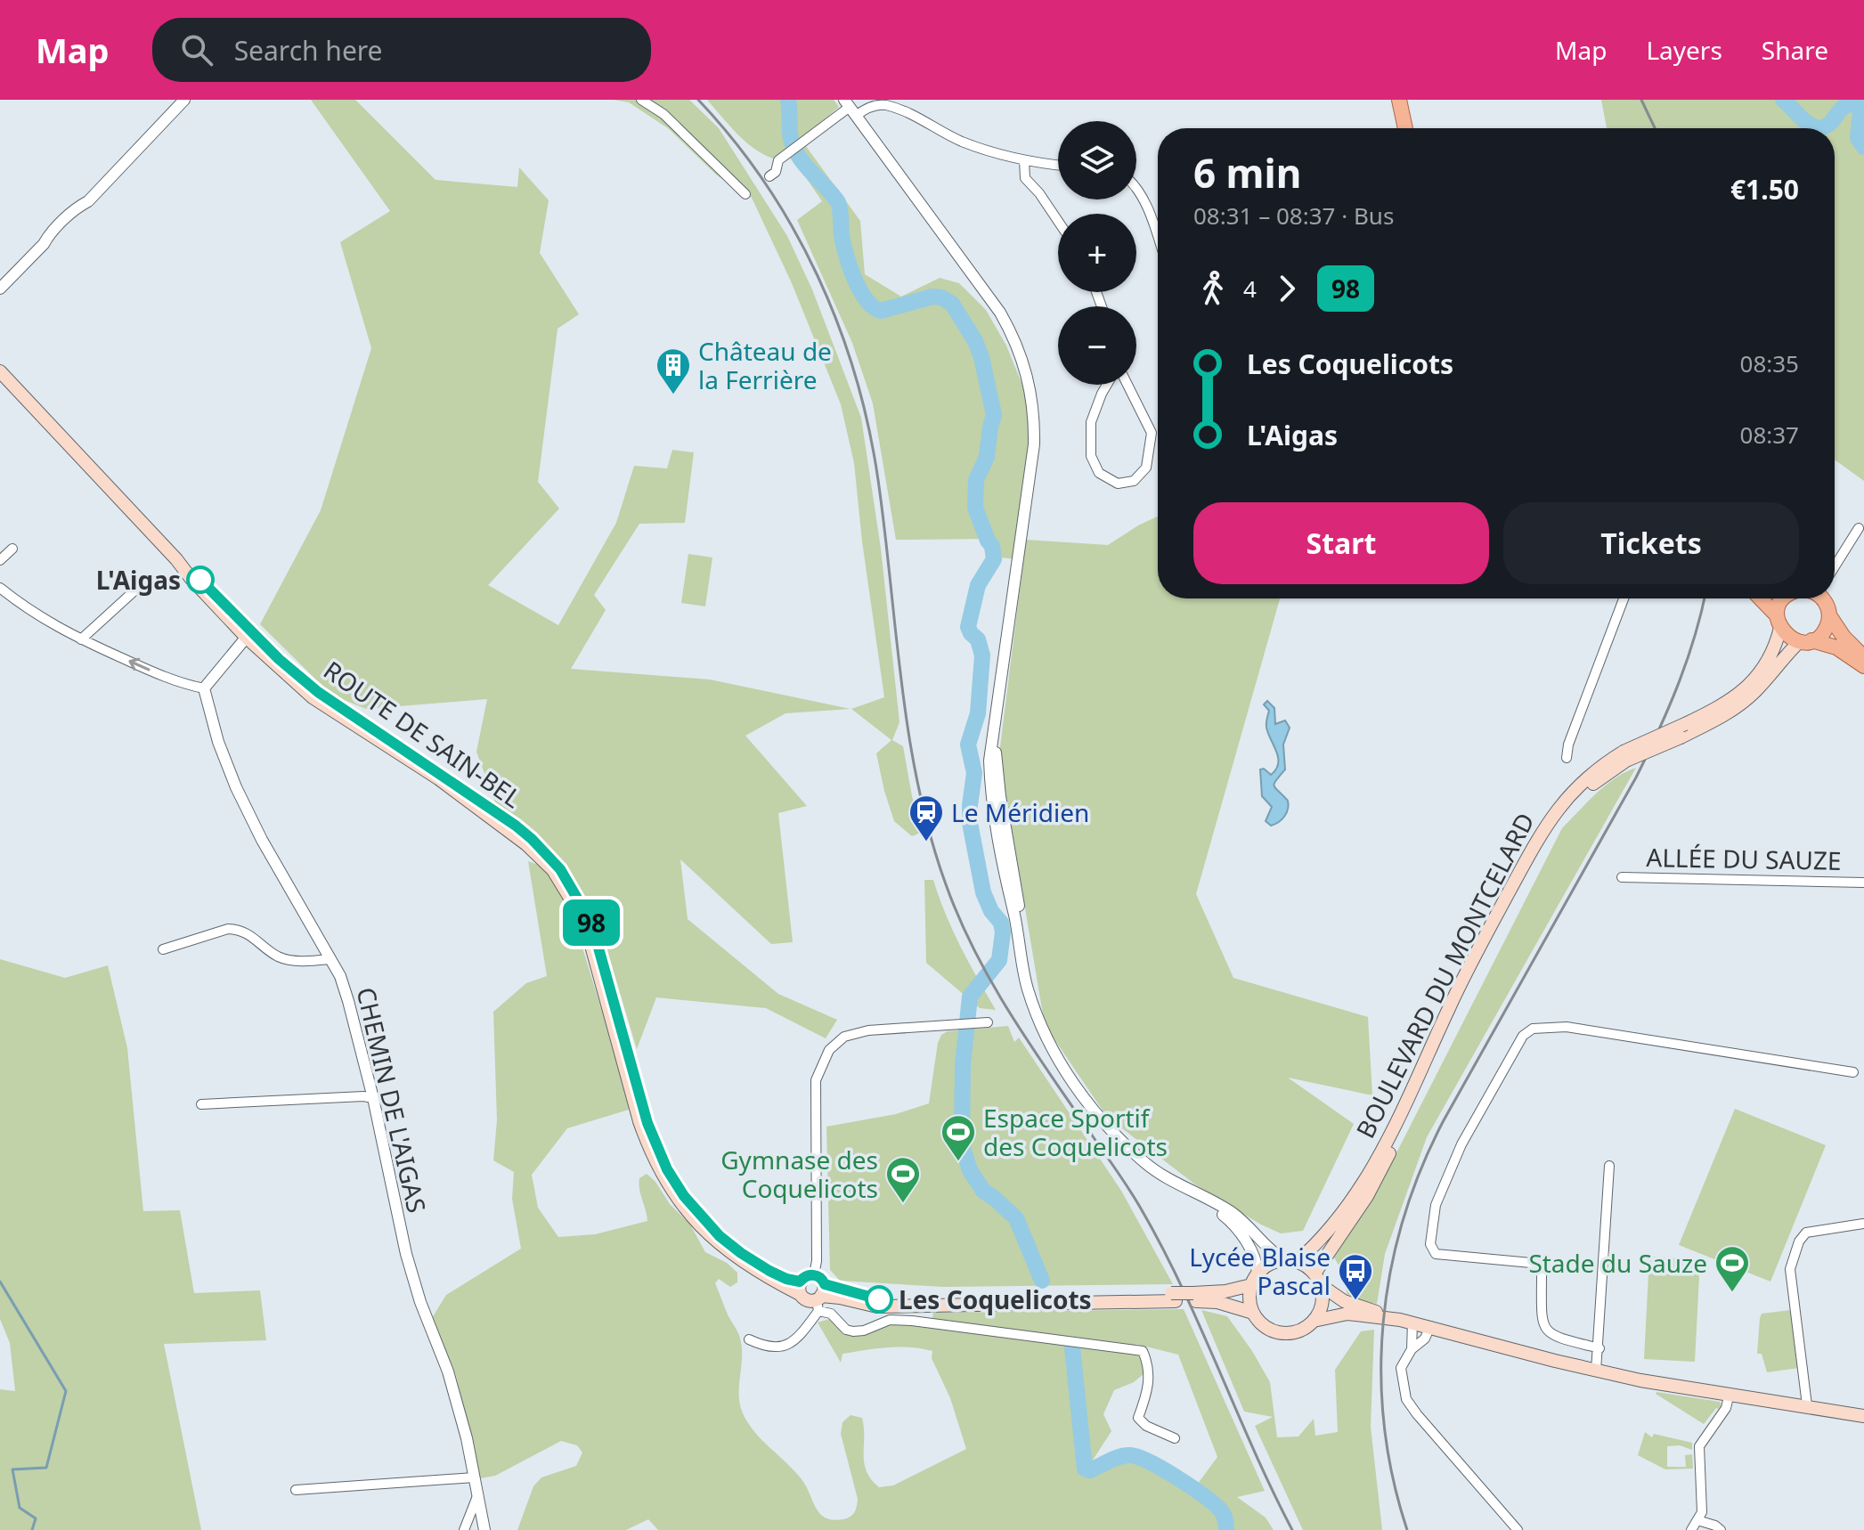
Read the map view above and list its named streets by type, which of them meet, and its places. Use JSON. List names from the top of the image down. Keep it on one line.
{"streets":{"main road":["ROUTE DE SAIN-BEL","BOULEVARD DU MONTCELARD"],"street":["ALLÉE DU SAUZE","CHEMIN DE L'AIGAS"]},"places":{"building":["Château de la Ferrière"],"other":["L'Aigas","Les Coquelicots"],"station":["Le Méridien"],"sports":["Espace Sportif des Coquelicots","Gymnase des Coquelicots","Stade du Sauze"],"bus stop":["Lycée Blaise Pascal"]},"lines":["bus line 98"],"page":{"header":"Map","search":"Search here","nav":["Map","Layers","Share"],"on_map":"98","map_buttons":["+","−"],"heading":["6 min","08:31 – 08:37 · Bus","€1.50"],"legs":["4","98"],"list":[{"name":"Les Coquelicots","value":"08:35"},{"name":"L'Aigas","value":"08:37"}],"buttons":["Start","Tickets"]}}
